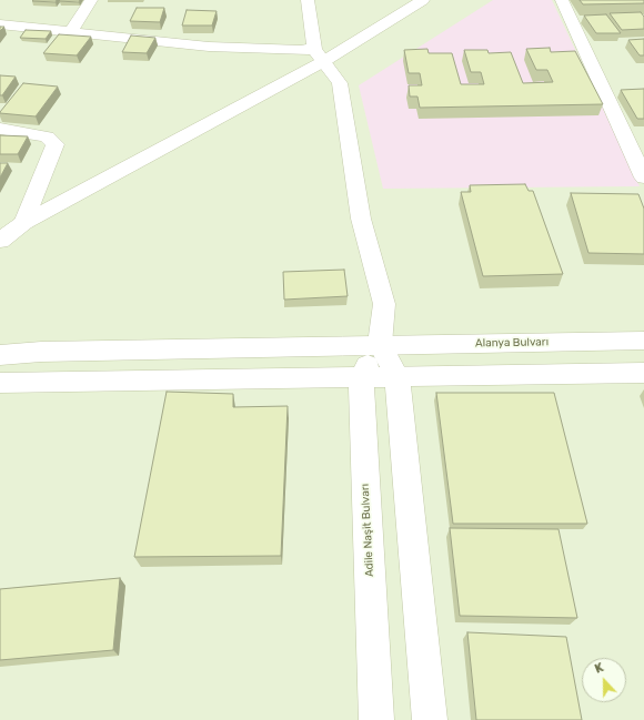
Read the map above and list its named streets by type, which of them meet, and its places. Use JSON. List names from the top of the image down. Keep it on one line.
{"streets":{"street":["Alanya Bulvarı","Adile Naşit Bulvarı"]},"north":"top"}
